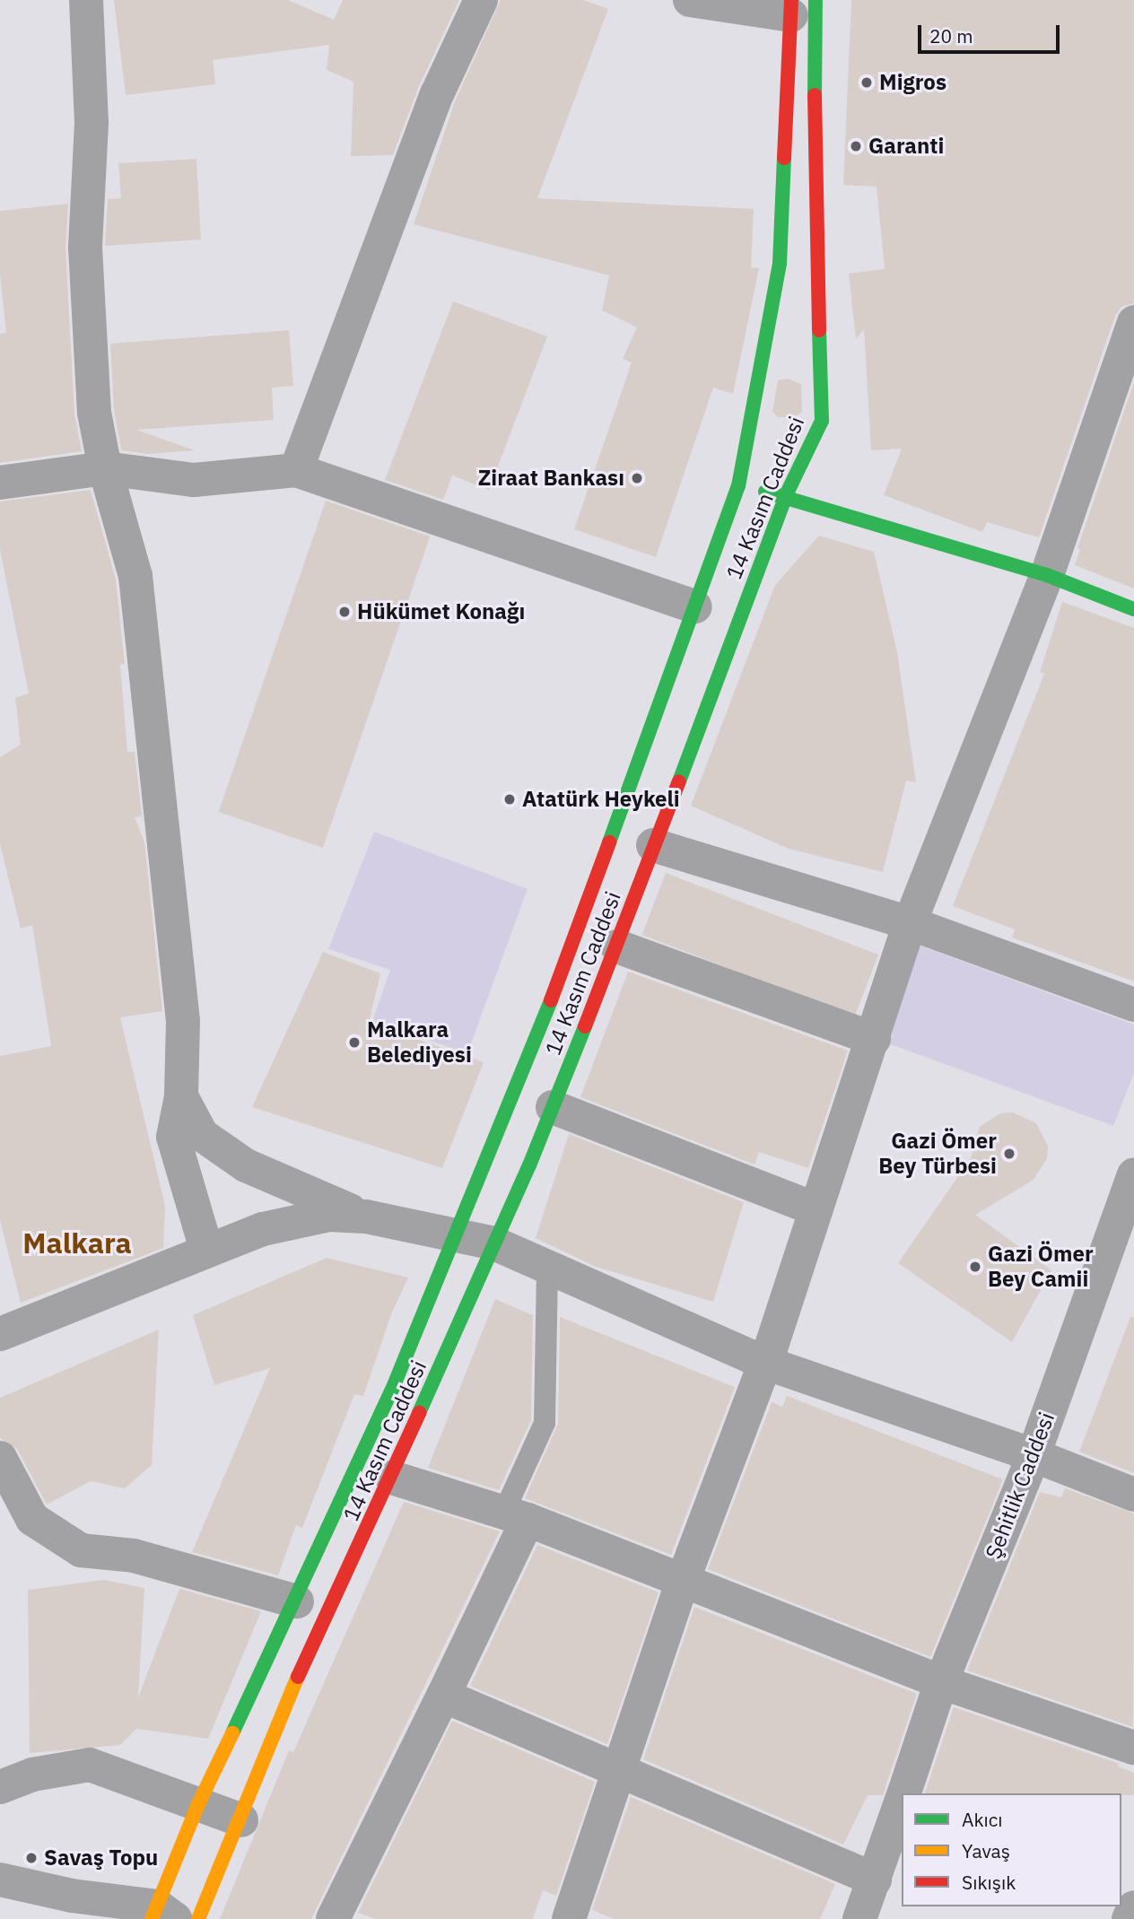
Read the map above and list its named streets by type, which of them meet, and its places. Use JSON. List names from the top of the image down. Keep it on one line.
{"streets":{"street":["14 Kasım Caddesi","Şehitlik Caddesi"]},"districts":["Malkara"],"places":["Migros","Garanti","Ziraat Bankası","Hükümet Konağı","Atatürk Heykeli","Malkara Belediyesi","Gazi Ömer Bey Türbesi","Gazi Ömer Bey Camii","Savaş Topu"],"legend":["Akıcı","Yavaş","Sıkışık"],"scale_bar":"20 m"}
